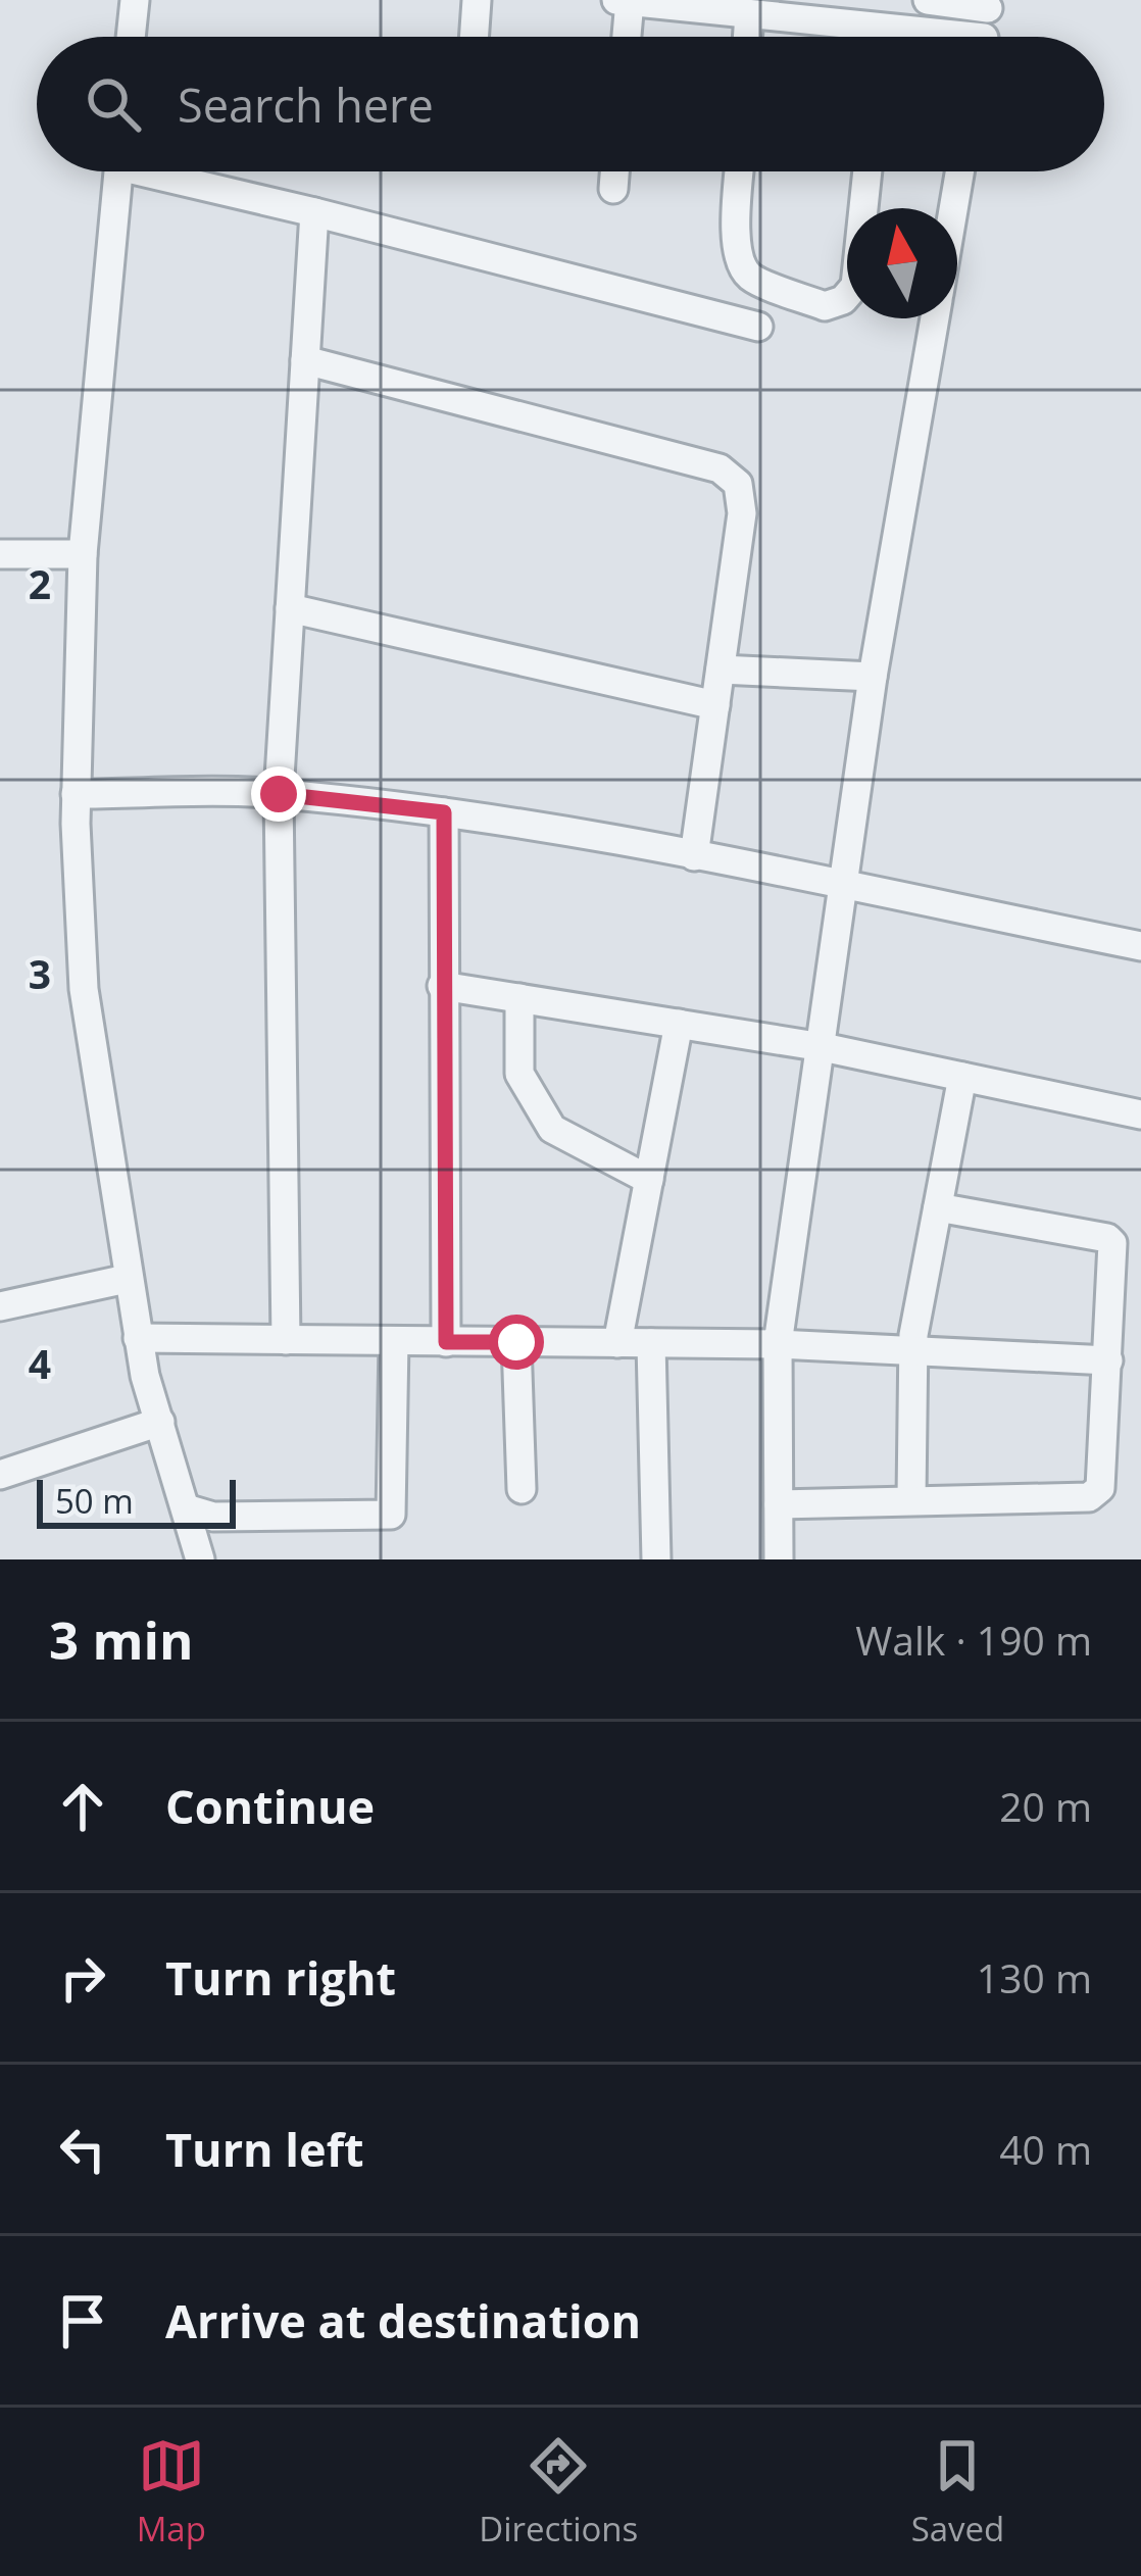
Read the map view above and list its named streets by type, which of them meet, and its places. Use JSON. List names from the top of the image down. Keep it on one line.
{"scale_bar":"50 m","north":"top","page":{"search":"Search here","scale":"50 m","heading":["3 min","Walk · 190 m"],"list":[["Continue","20 m"],["Turn right","130 m"],["Turn left","40 m"],"Arrive at destination"],"nav":["Map","Directions","Saved"]},"grid":{"rows":["2","3","4"]}}
